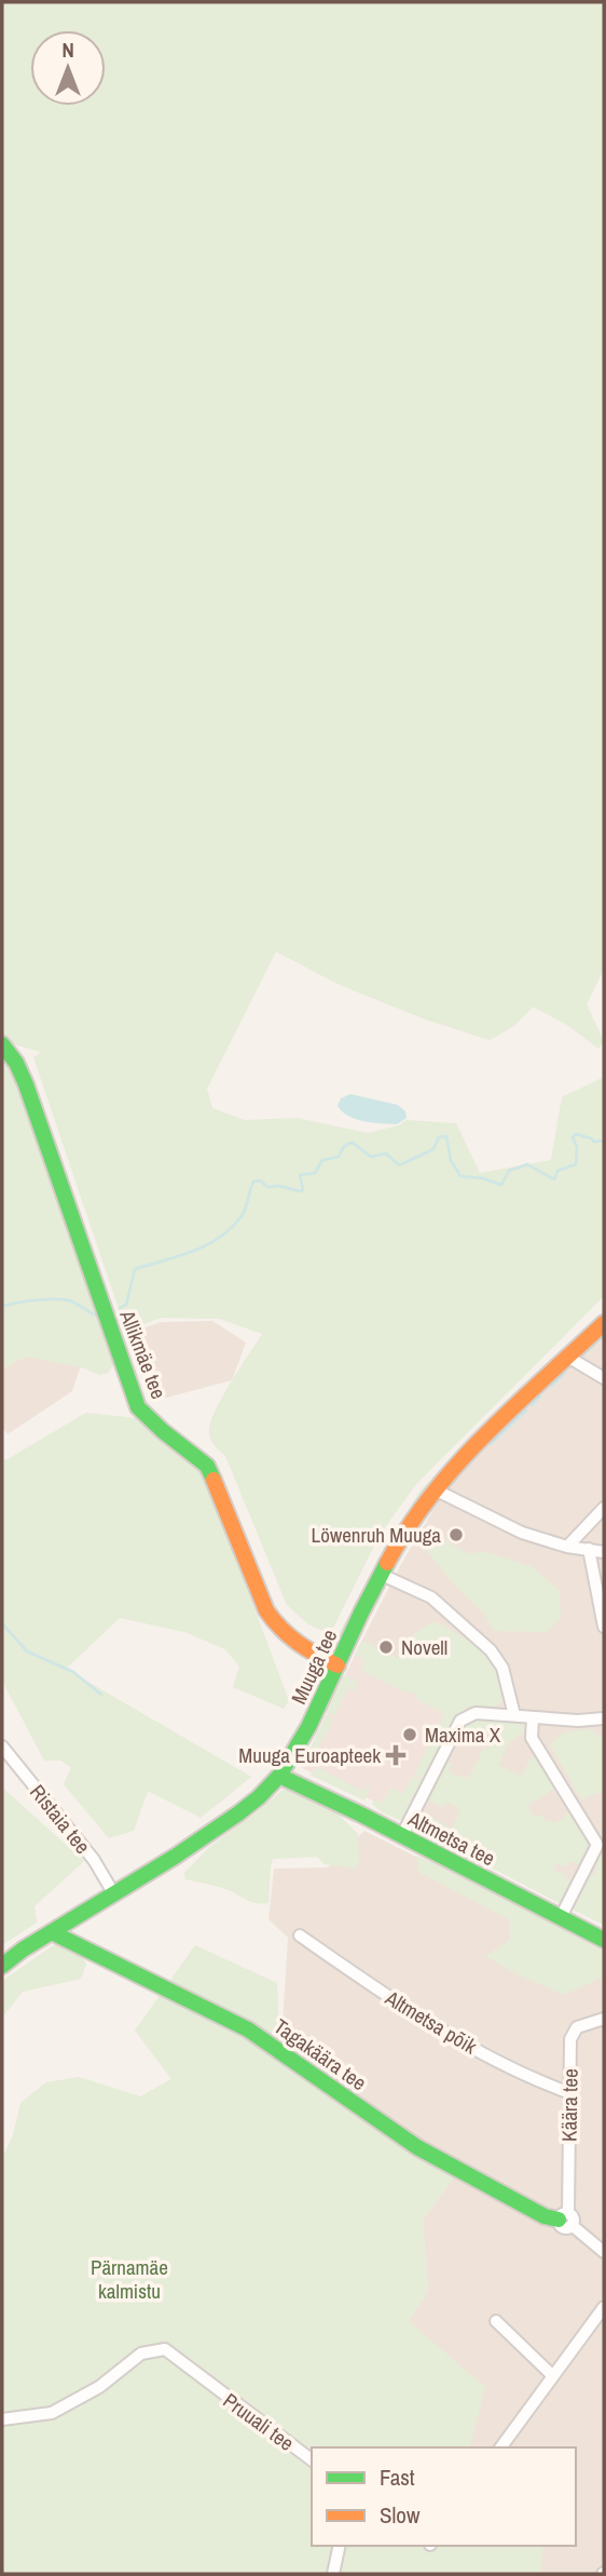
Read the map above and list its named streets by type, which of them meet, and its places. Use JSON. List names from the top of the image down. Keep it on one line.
{"streets":{"street":["Allikmäe tee","Muuga tee","Ristaia tee","Altmetsa tee","Altmetsa põik","Tagakäära tee","Käära tee","Pruuali tee"]},"crossings":[["Allikmäe tee","Muuga tee"],["Muuga tee","Ristaia tee"],["Muuga tee","Altmetsa tee"],["Muuga tee","Tagakäära tee"],["Altmetsa põik","Käära tee"],["Tagakäära tee","Käära tee"]],"parks":["Pärnamäe kalmistu"],"places":{"other":["Löwenruh Muuga","Novell","Maxima X"],"health":["Muuga Euroapteek"]},"legend":["Fast","Slow"],"north":"top"}
